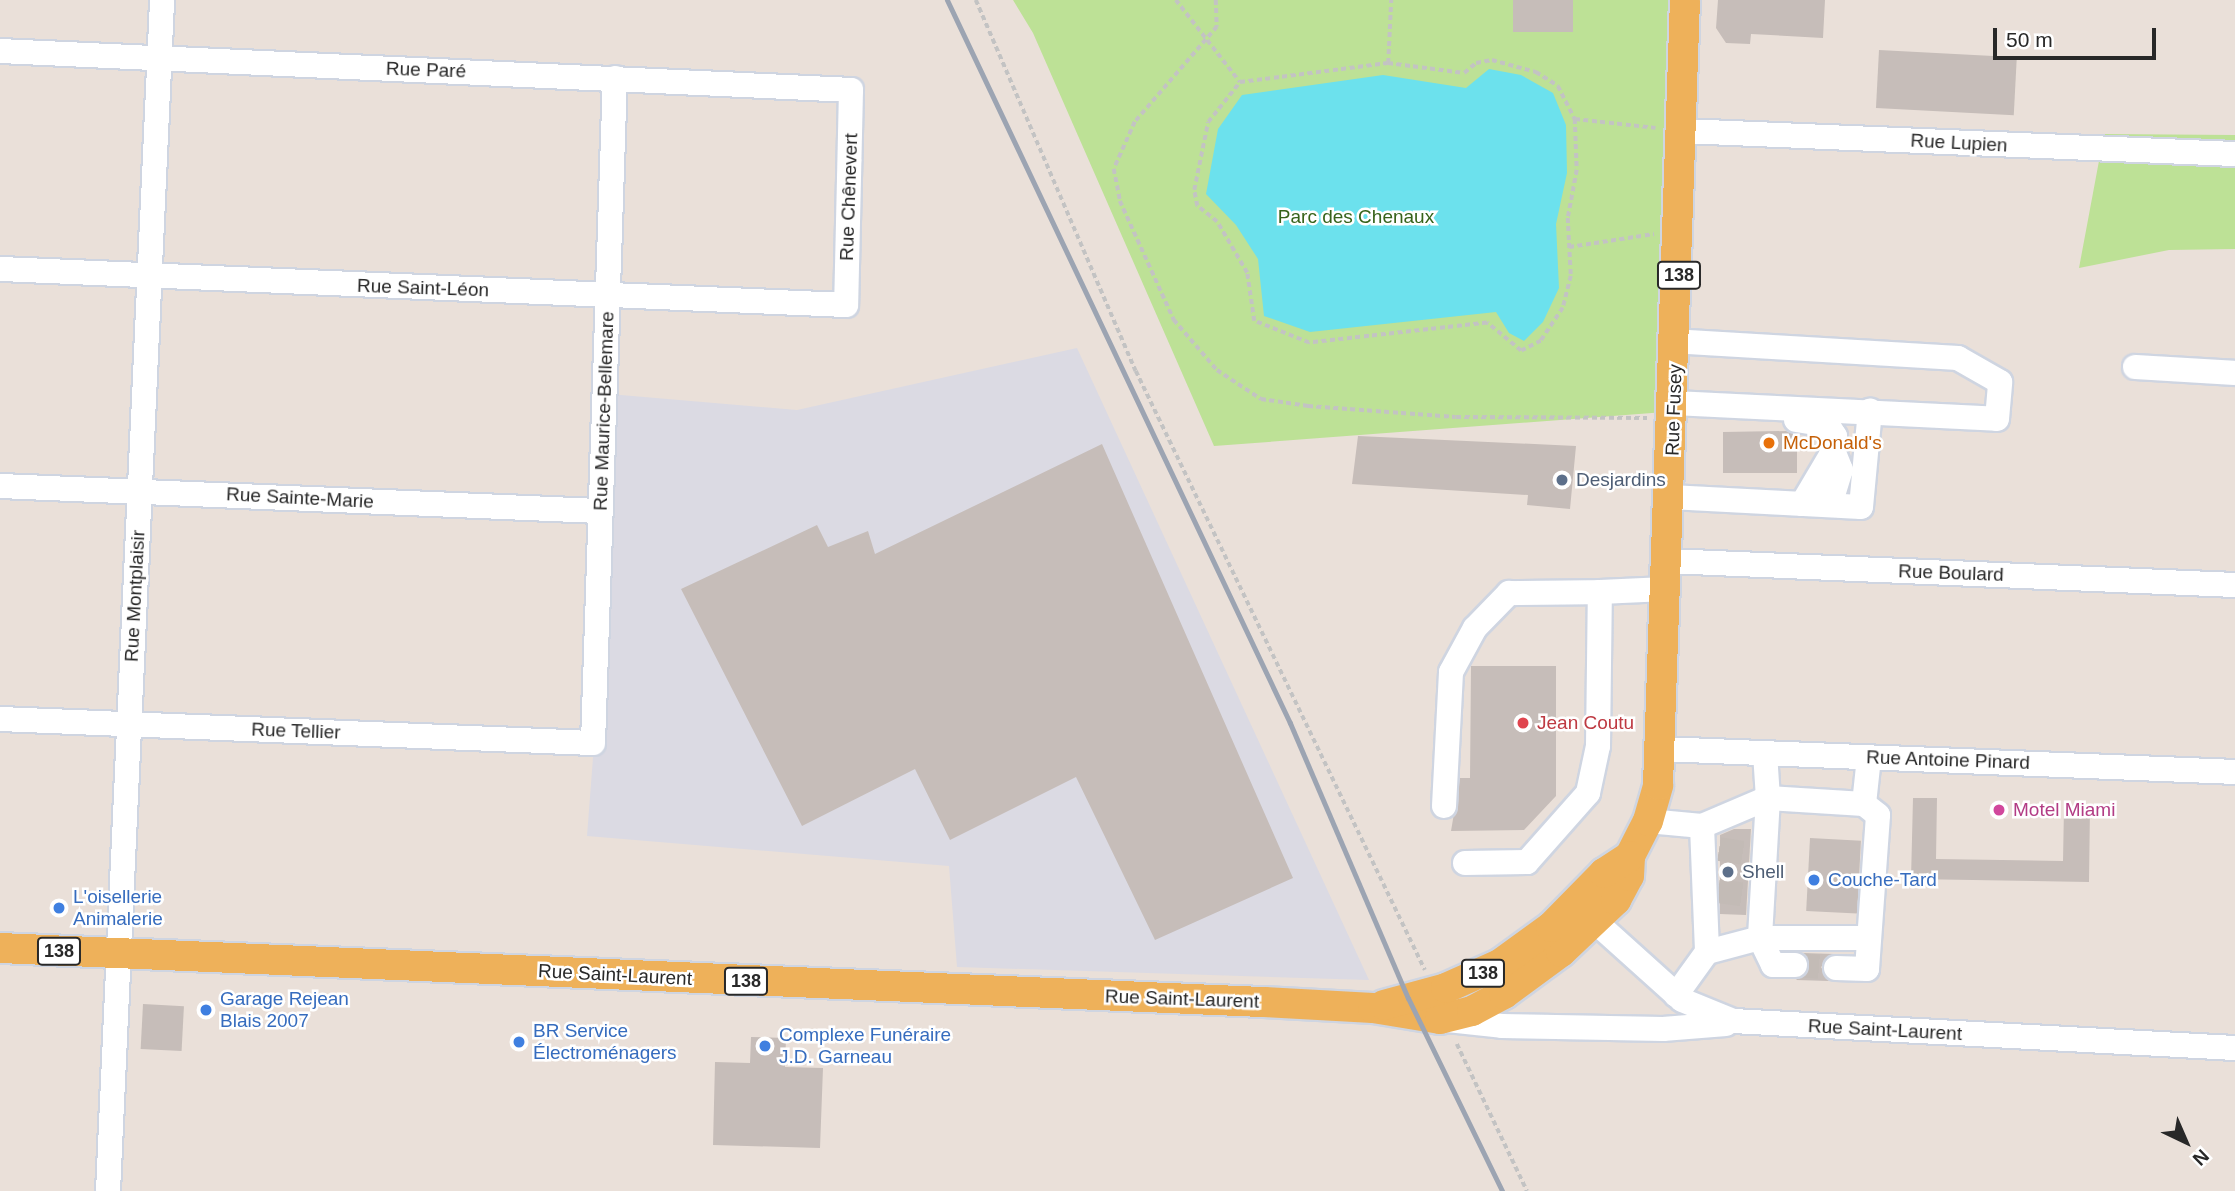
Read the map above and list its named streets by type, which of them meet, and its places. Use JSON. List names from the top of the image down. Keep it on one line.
{"streets":{"main road":["138","Rue Fusey","Rue Saint-Laurent"],"street":["Rue Paré","Rue Lupien","Rue Chênevert","Rue Saint-Léon","Rue Maurice-Bellemare","Rue Sainte-Marie","Rue Boulard","Rue Montplaisir","Rue Tellier","Rue Antoine Pinard"]},"crossings":[["Rue Paré","Rue Chênevert"],["Rue Paré","Rue Maurice-Bellemare"],["Rue Paré","Rue Montplaisir"],["Rue Lupien","Rue Fusey"],["Rue Chênevert","Rue Saint-Léon"],["Rue Saint-Léon","Rue Maurice-Bellemare"],["Rue Saint-Léon","Rue Montplaisir"],["Rue Fusey","Rue Boulard"],["Rue Fusey","Rue Antoine Pinard"],["Rue Fusey","Rue Saint-Laurent"],["Rue Maurice-Bellemare","Rue Sainte-Marie"],["Rue Maurice-Bellemare","Rue Tellier"],["Rue Sainte-Marie","Rue Montplaisir"],["Rue Montplaisir","Rue Tellier"],["Rue Montplaisir","Rue Saint-Laurent"]],"parks":["Parc des Chenaux"],"places":["McDonald's","Desjardins","Jean Coutu","Motel Miami","Shell","Couche-Tard","L'oisellerie Animalerie","Garage Rejean Blais 2007","BR Service Électroménagers","Complexe Funéraire J.D. Garneau"],"scale_bar":"50 m","north":"bottom right"}
